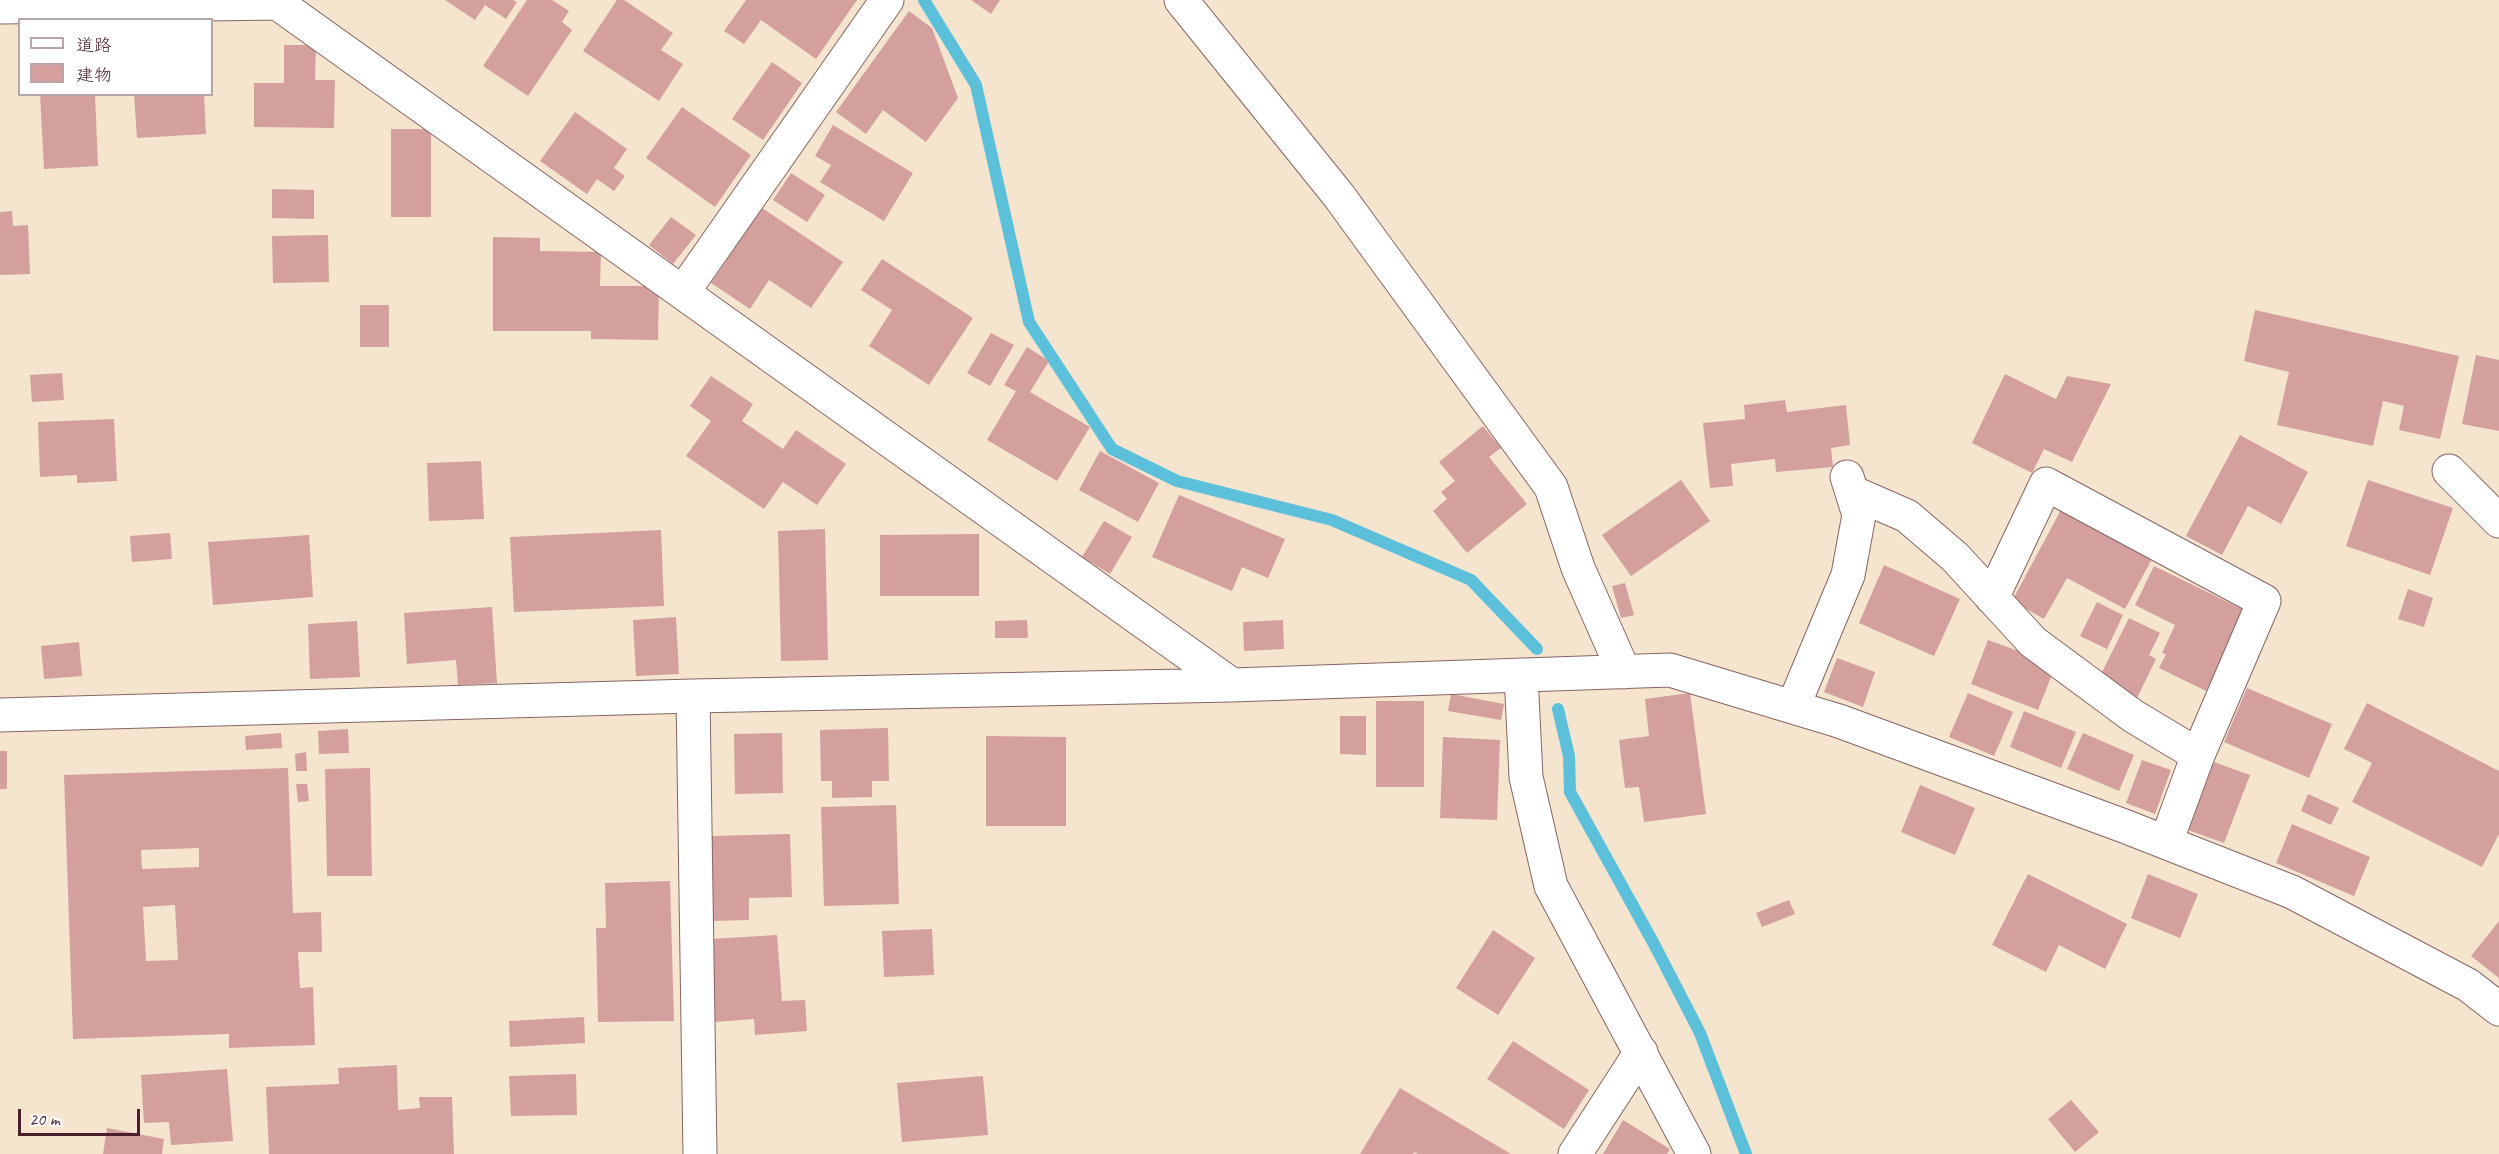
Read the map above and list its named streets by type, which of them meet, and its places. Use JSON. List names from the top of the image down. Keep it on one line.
{"legend":["道路","建物"],"scale_bar":"20 m"}
